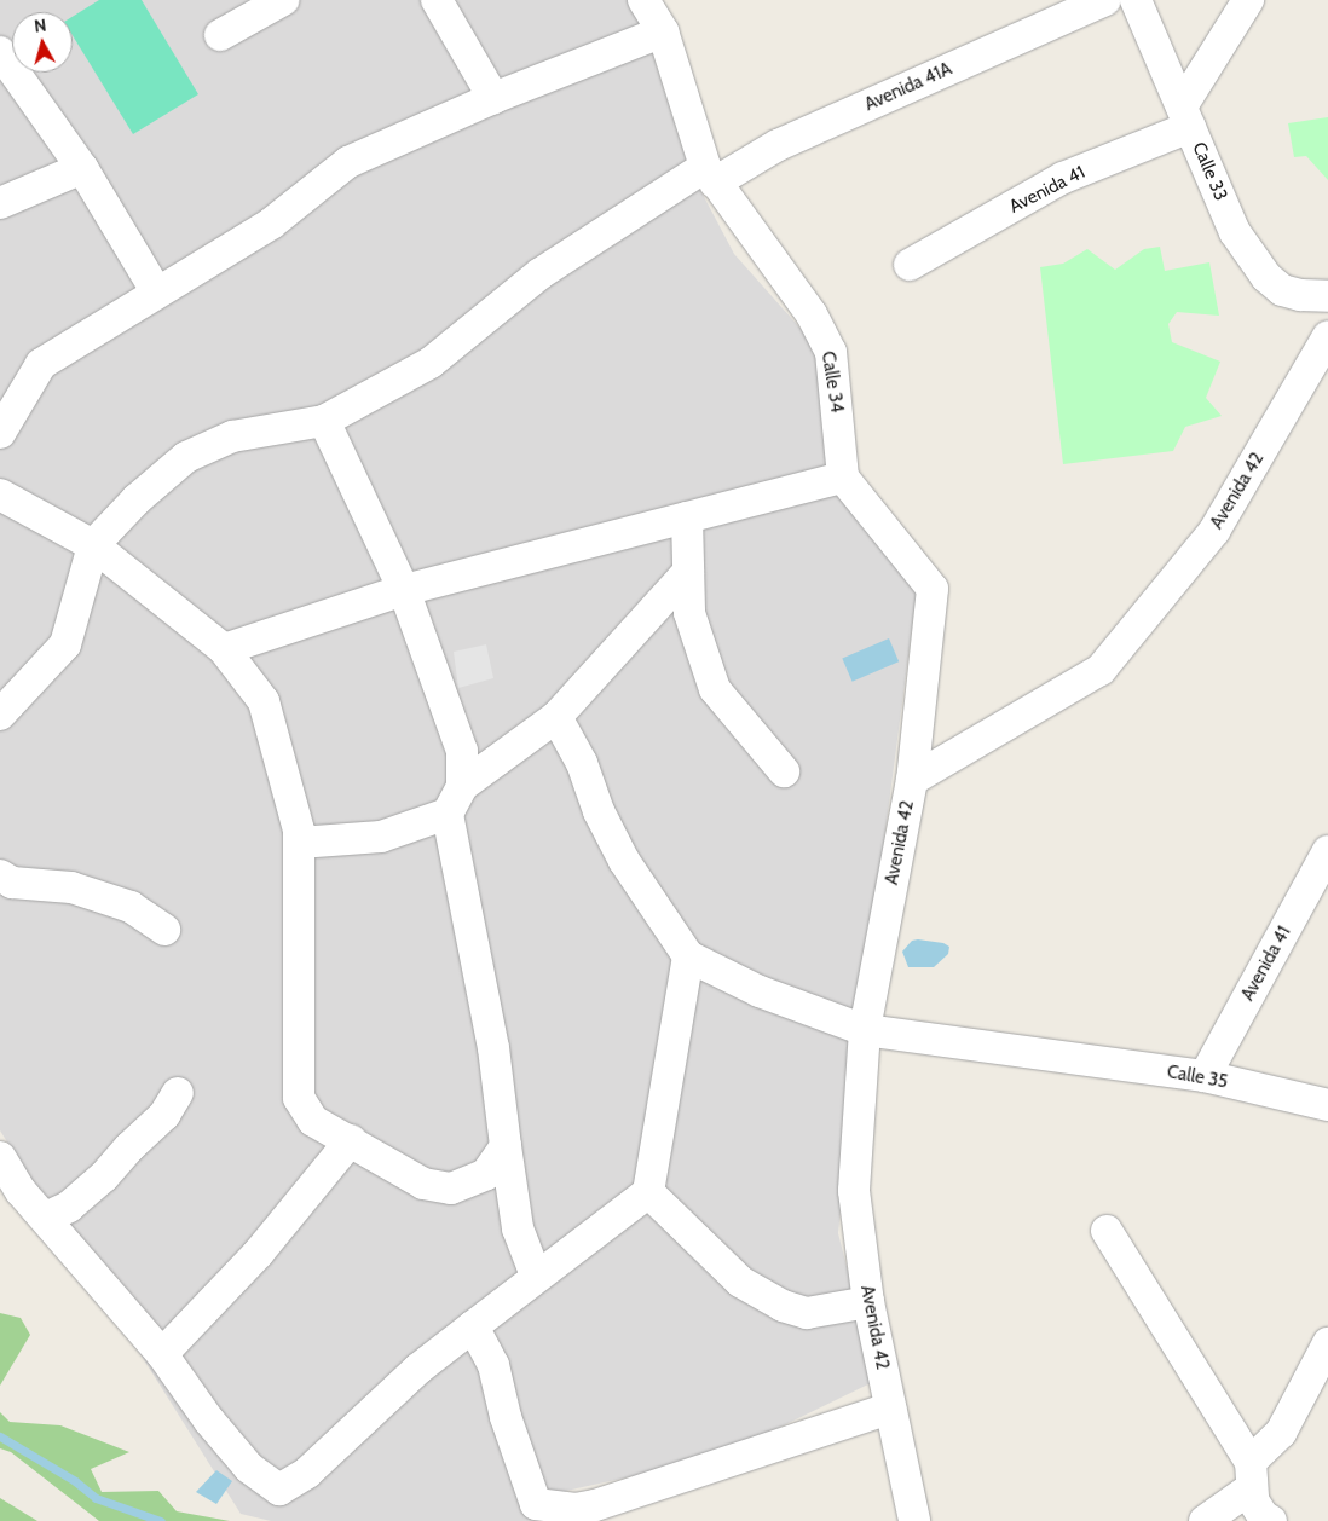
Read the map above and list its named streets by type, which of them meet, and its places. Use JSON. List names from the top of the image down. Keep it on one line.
{"streets":{"street":["Avenida 41A","Calle 33","Avenida 41","Calle 34","Avenida 42","Calle 35"]},"crossings":[["Avenida 41A","Calle 34"],["Calle 33","Avenida 41"],["Avenida 41","Calle 35"],["Avenida 42","Calle 35"]],"north":"top"}
